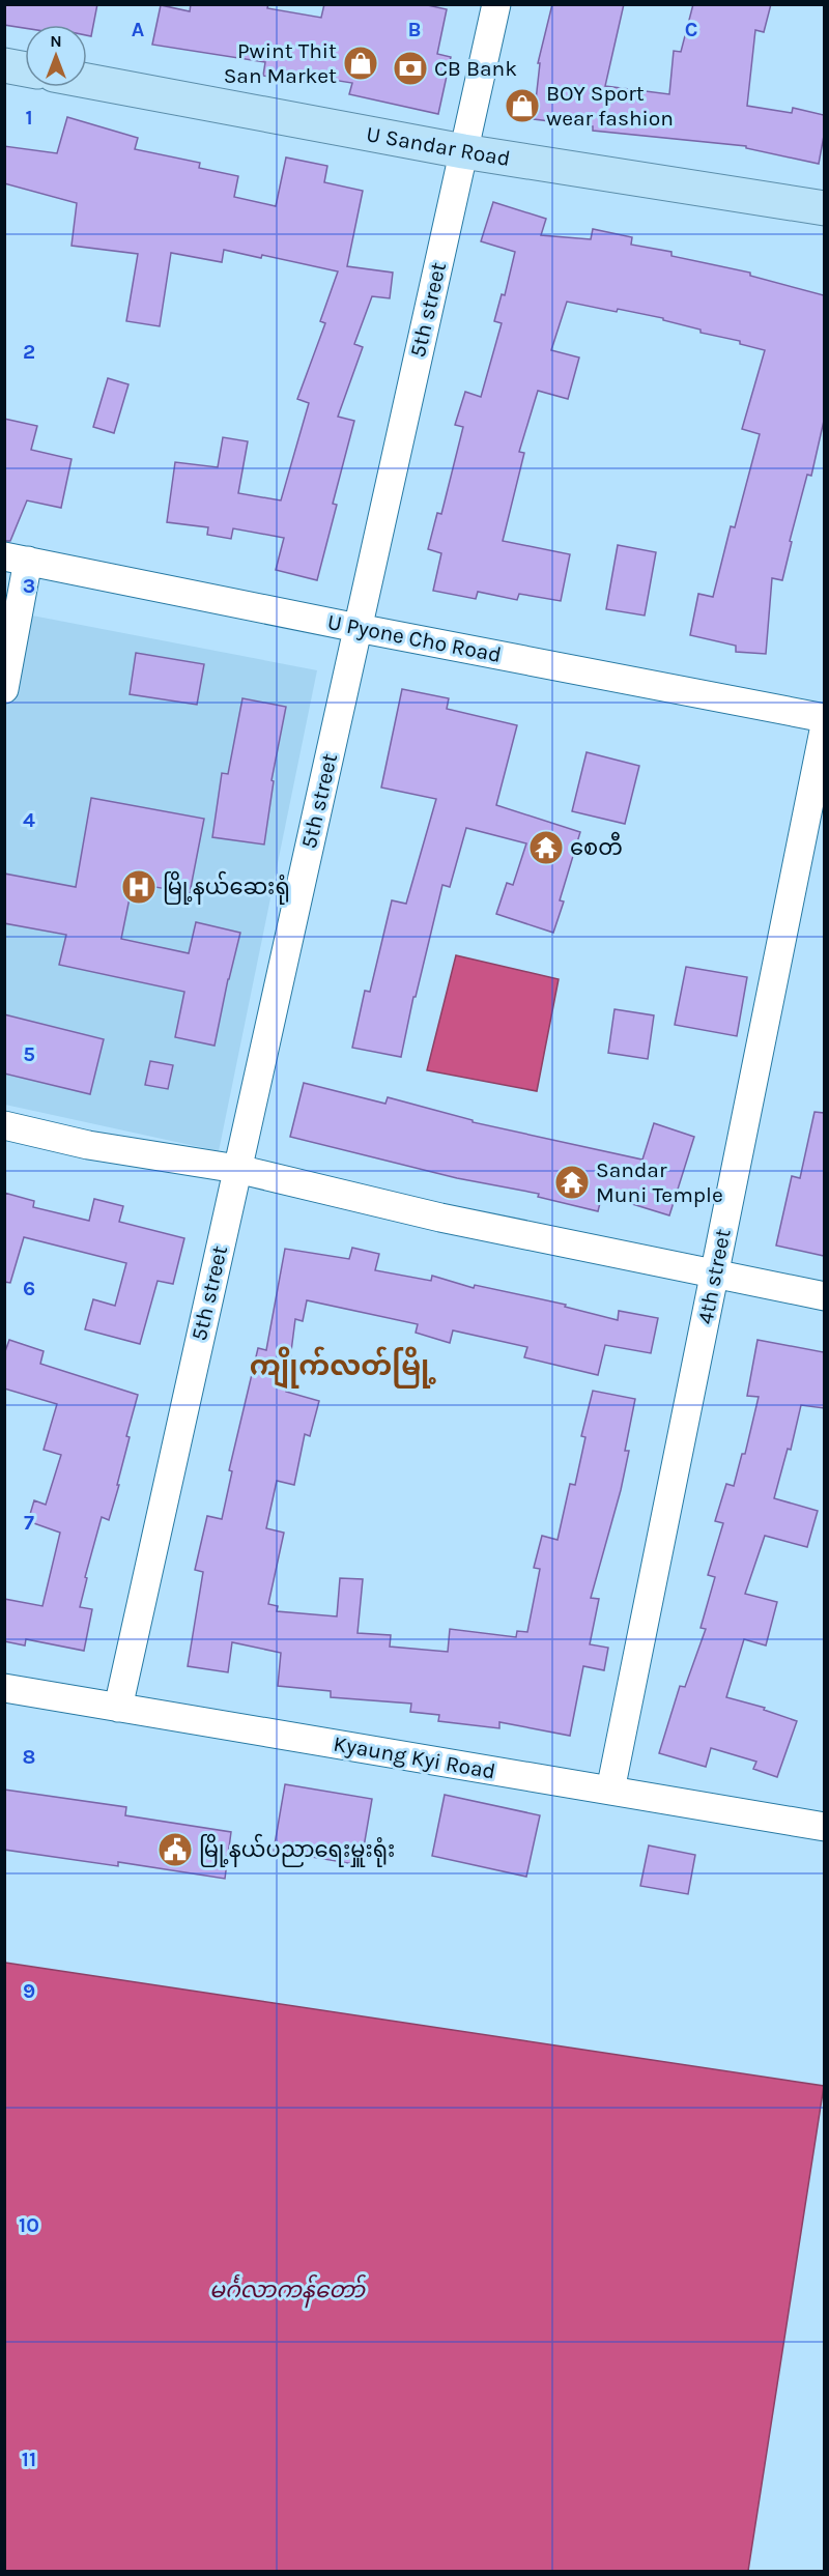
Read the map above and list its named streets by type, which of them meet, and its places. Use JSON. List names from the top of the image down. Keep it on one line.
{"streets":{"main road":["U Sandar Road"],"street":["5th street","U Pyone Cho Road","4th street","Kyaung Kyi Road"]},"crossings":[["U Sandar Road","5th street"],["5th street","U Pyone Cho Road"],["5th street","Kyaung Kyi Road"],["4th street","Kyaung Kyi Road"]],"districts":["ကျိုက်လတ်မြို့"],"water":["မင်္ဂလာကန်တော်"],"places":{"shop":["Pwint Thit San Market","BOY Sport wear fashion"],"bank":["CB Bank"],"temple":["စေတီ","Sandar Muni Temple"],"hospital":["မြို့နယ်ဆေးရုံ"],"public building":["မြို့နယ်ပညာရေးမှူးရုံး"]},"north":"top","grid":{"columns":["A","B","C"],"rows":["1","2","3","4","5","6","7","8","9","10","11"]}}
